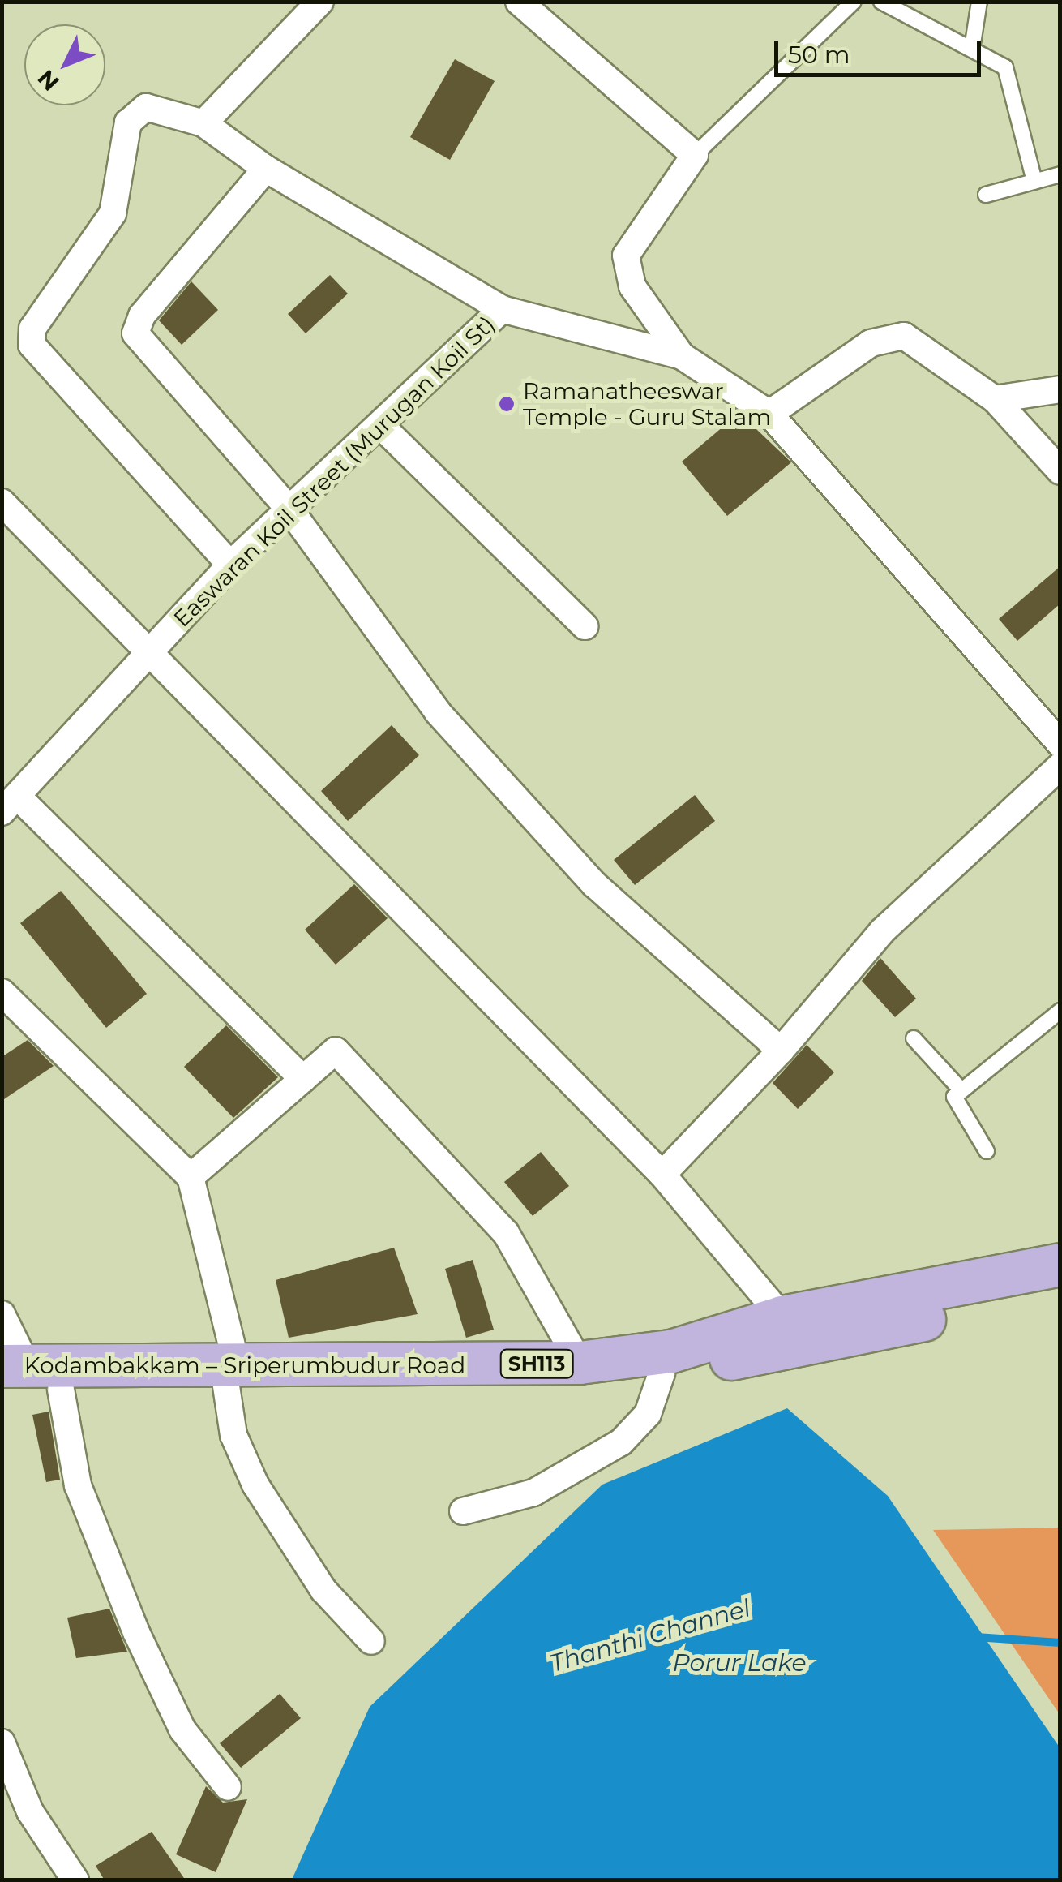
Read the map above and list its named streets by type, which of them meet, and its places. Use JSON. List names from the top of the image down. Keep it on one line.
{"streets":{"main road":["SH113","Kodambakkam – Sriperumbudur Road"],"street":["Easwaran Koil Street (Murugan Koil St)"]},"water":["Thanthi Channel","Porur Lake"],"places":["Ramanatheeswar Temple - Guru Stalam"],"scale_bar":"50 m","north":"bottom left"}
